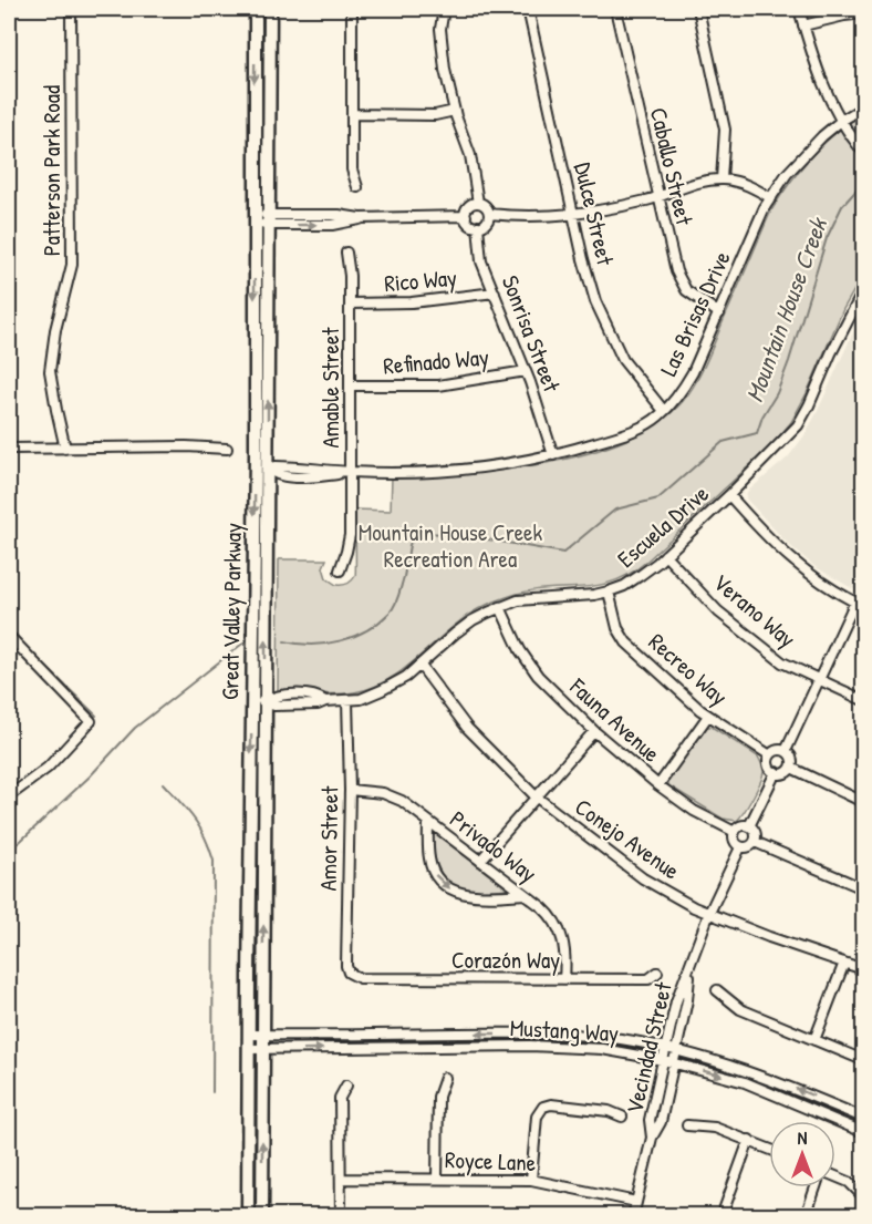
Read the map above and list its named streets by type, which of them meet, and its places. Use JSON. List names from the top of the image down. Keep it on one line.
{"streets":{"main road":["Great Valley Parkway"],"street":["Caballo Street","Patterson Park Road","Dulce Street","Rico Way","Las Brisas Drive","Sonrisa Street","Refinado Way","Amable Street","Escuela Drive","Verano Way","Recreo Way","Fauna Avenue","Amor Street","Conejo Avenue","Privado Way","Corazón Way","Mustang Way","Vecindad Street","Royce Lane"]},"crossings":[["Caballo Street","Las Brisas Drive"],["Dulce Street","Las Brisas Drive"],["Rico Way","Sonrisa Street"],["Rico Way","Amable Street"],["Las Brisas Drive","Sonrisa Street"],["Las Brisas Drive","Amable Street"],["Las Brisas Drive","Great Valley Parkway"],["Sonrisa Street","Refinado Way"],["Refinado Way","Amable Street"],["Escuela Drive","Verano Way"],["Escuela Drive","Great Valley Parkway"],["Escuela Drive","Recreo Way"],["Escuela Drive","Fauna Avenue"],["Escuela Drive","Amor Street"],["Escuela Drive","Conejo Avenue"],["Great Valley Parkway","Mustang Way"],["Fauna Avenue","Vecindad Street"],["Amor Street","Privado Way"],["Amor Street","Corazón Way"],["Conejo Avenue","Vecindad Street"],["Privado Way","Corazón Way"],["Mustang Way","Vecindad Street"],["Vecindad Street","Royce Lane"]],"water":["Mountain House Creek"],"parks":["Mountain House Creek Recreation Area"],"north":"top"}
